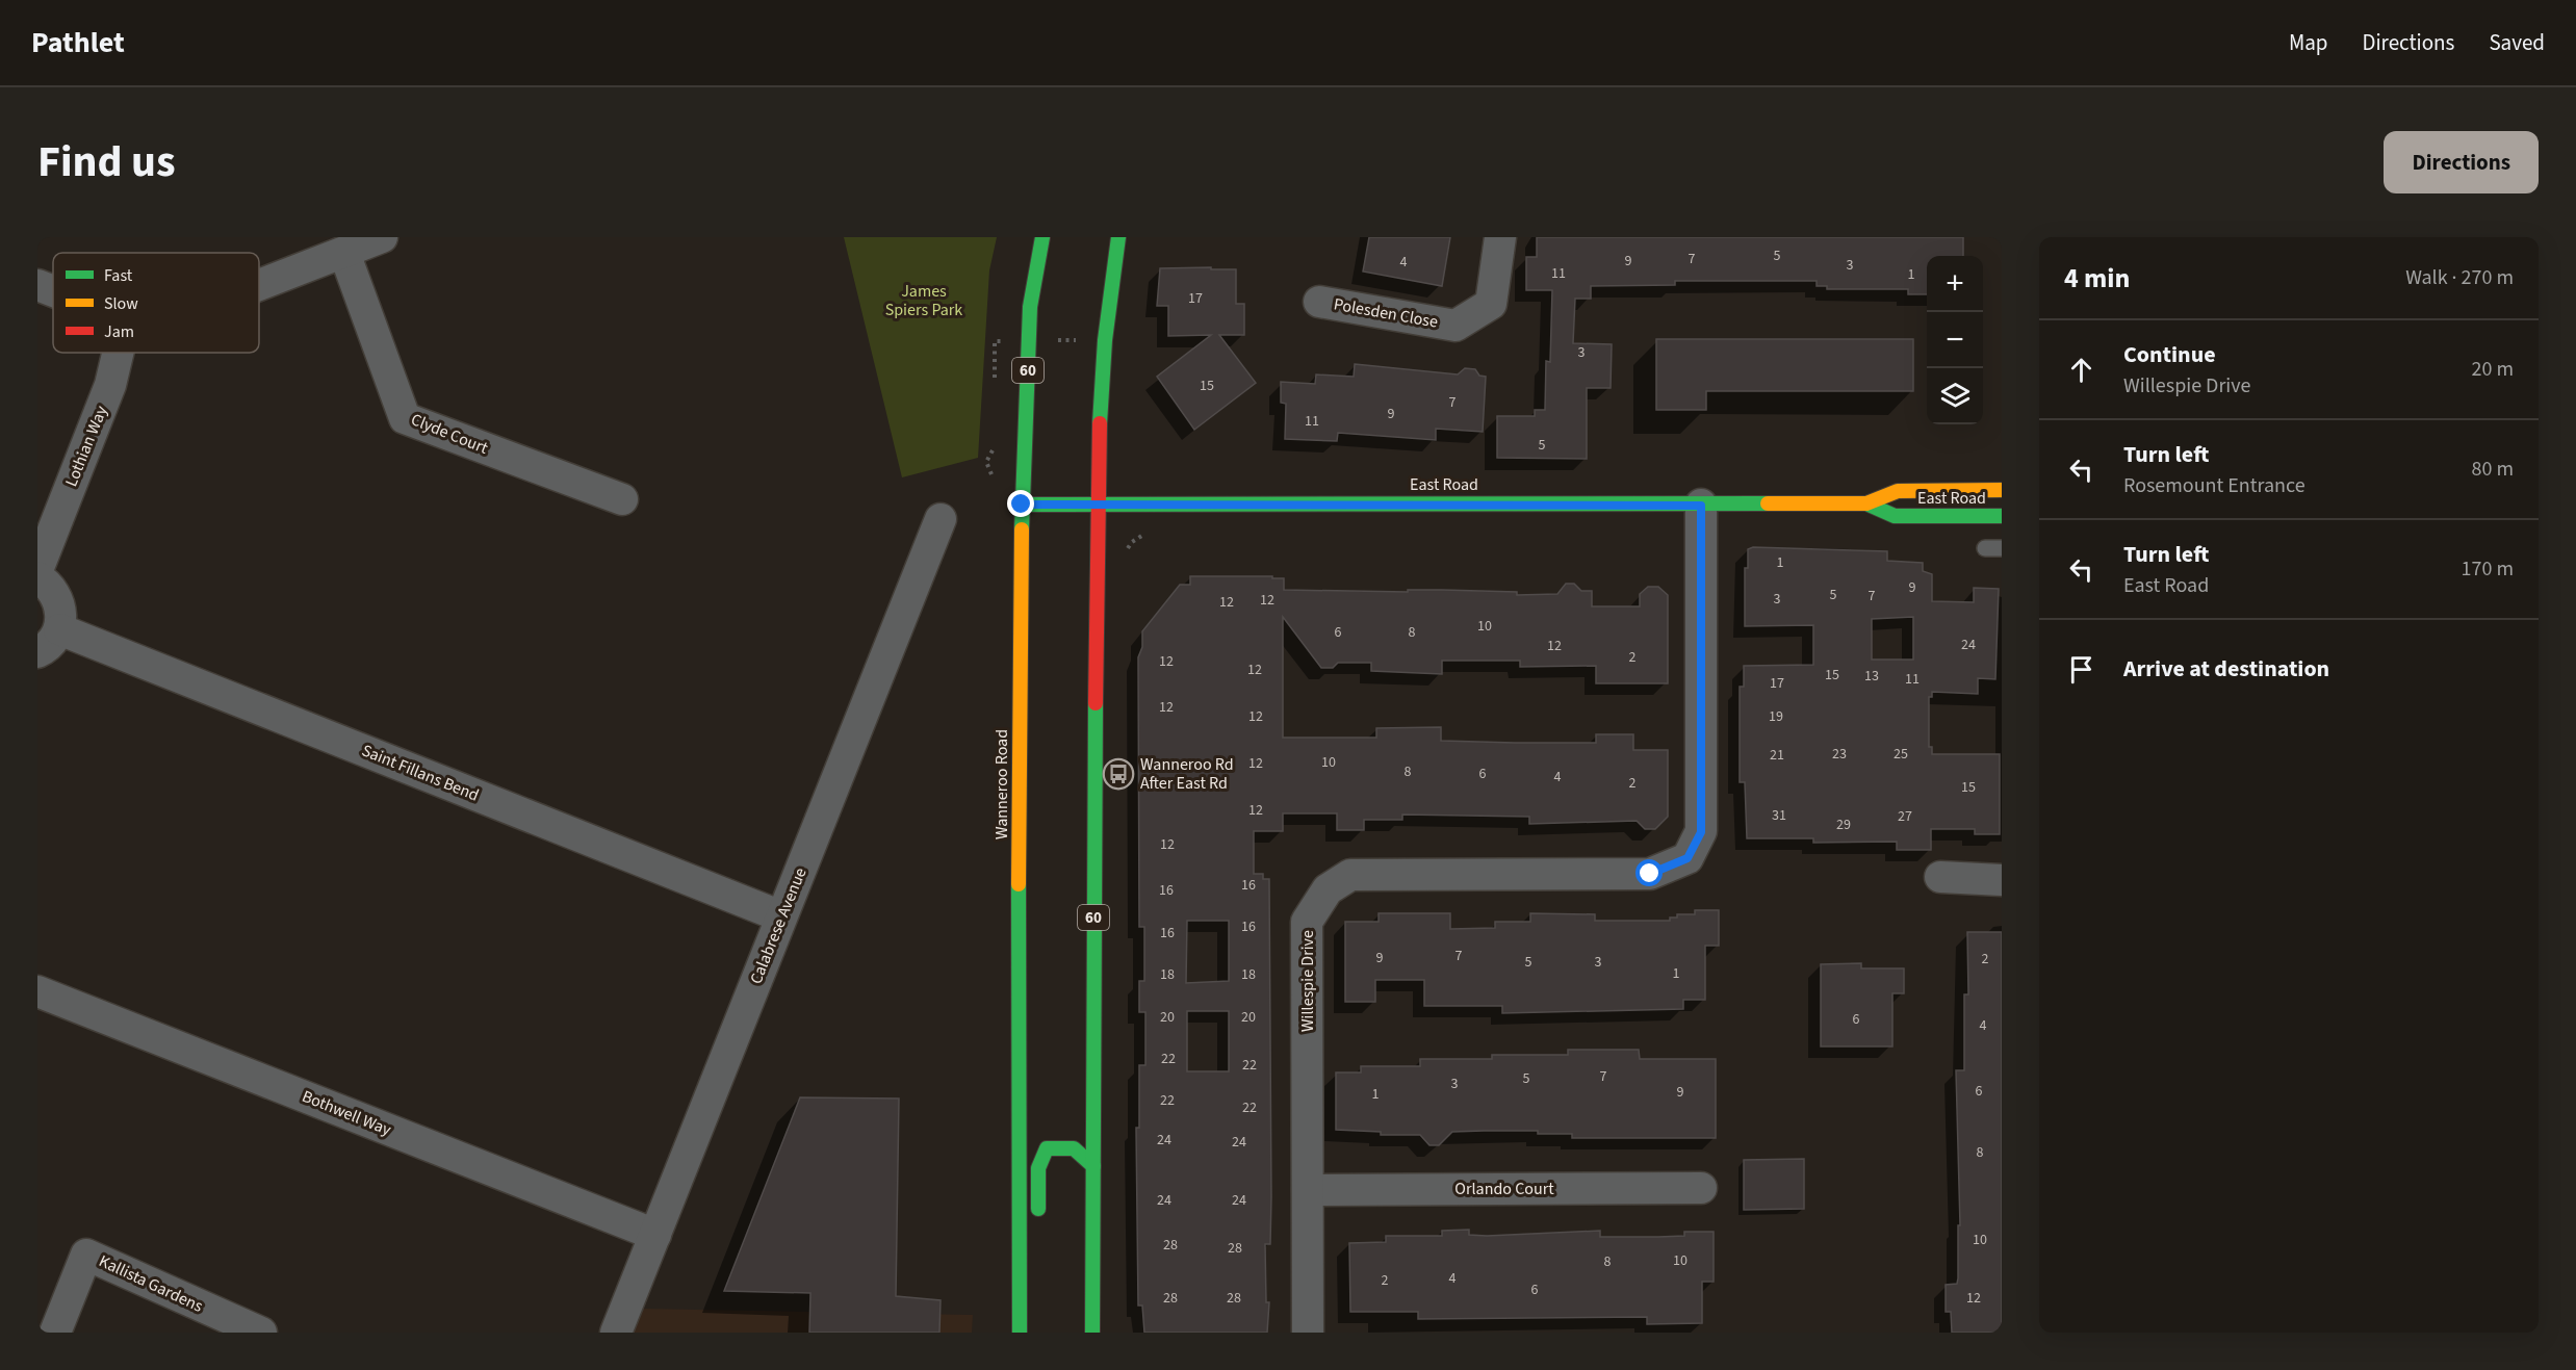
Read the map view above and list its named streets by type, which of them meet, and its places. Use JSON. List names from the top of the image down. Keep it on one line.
{"streets":{"main road":["60","East Road","Wanneroo Road"],"street":["Polesden Close","Clyde Court","Lothian Way","Saint Fillans Bend","Calabrese Avenue","Willespie Drive","Bothwell Way","Orlando Court","Kallista Gardens"]},"crossings":[["60","East Road"],["East Road","Wanneroo Road"],["East Road","Willespie Drive"],["Saint Fillans Bend","Calabrese Avenue"],["Calabrese Avenue","Bothwell Way"],["Willespie Drive","Orlando Court"]],"parks":["James Spiers Park"],"places":{"bus stop":["Wanneroo Rd After East Rd"]},"house_numbers":["5","7","9","4","3","11","1","17","3","15","7","9","11","5","1","9","5","7","3","12","12","10","6","8","24","12","2","12","12","15","13","11","17","12","12","19","23","25","21","10","12","8","6","4","2","15","12","31","27","29","12","16","16","16","16","7","9","2","5","3","1","18","18","20","20","6","4","22","22","7","5","3","6","9","1","22","22","24","24","8","24","24","10","28","28","10","8","4","2","6","28","28","12"],"legend":["Fast","Slow","Jam"],"page":{"header":"Pathlet","nav":["Map","Directions","Saved"],"title":"Find us","buttons":"Directions","heading":["4 min","Walk · 270 m"],"map_buttons":["+","−"],"list":[["Continue","Willespie Drive","20 m"],["Turn left","Rosemount Entrance","80 m"],["Turn left","East Road","170 m"],"Arrive at destination"]}}
